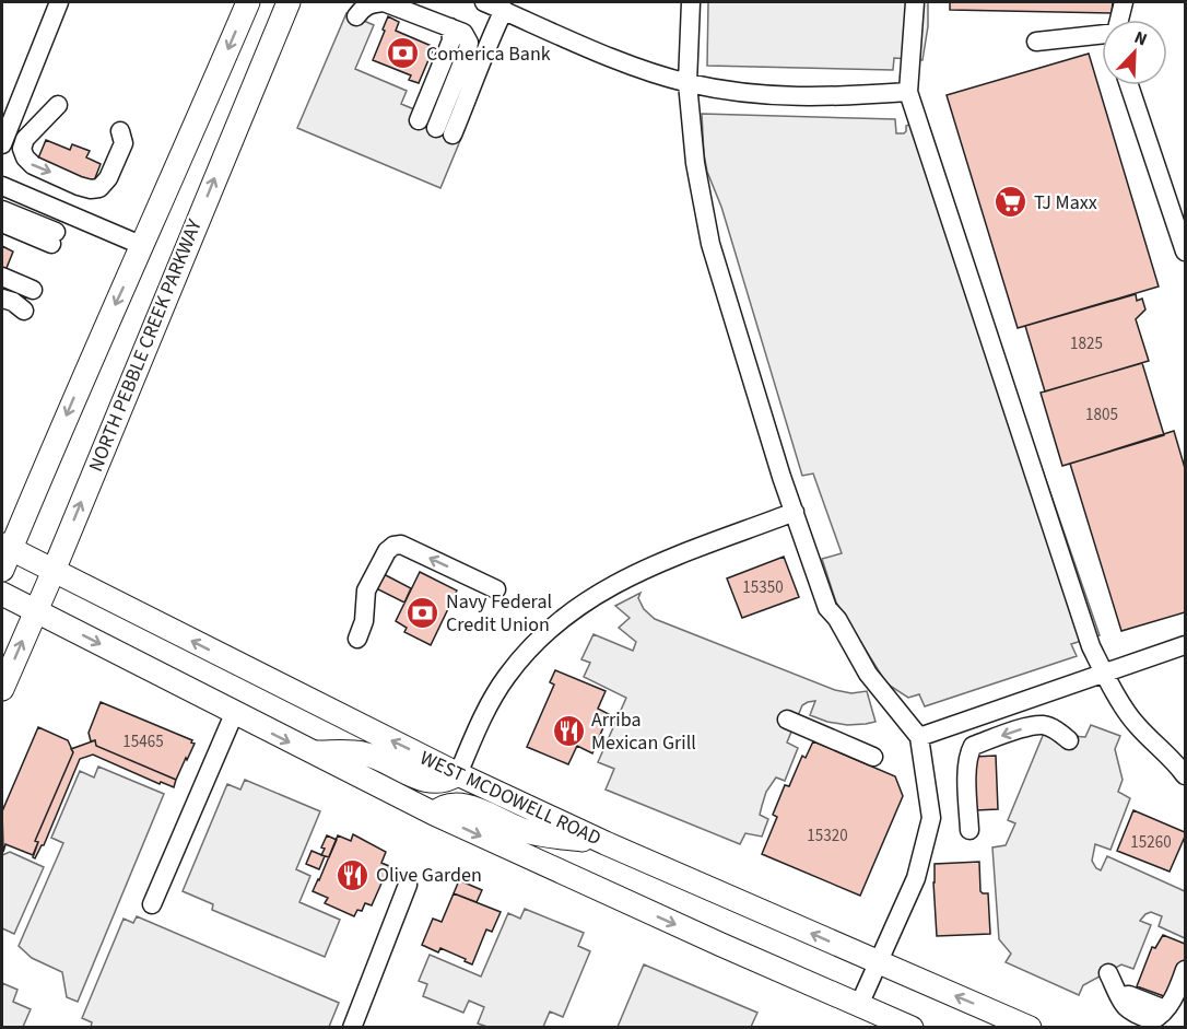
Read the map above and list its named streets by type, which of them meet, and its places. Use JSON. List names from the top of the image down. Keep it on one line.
{"streets":{"main road":["NORTH PEBBLE CREEK PARKWAY","WEST MCDOWELL ROAD"]},"crossings":[["NORTH PEBBLE CREEK PARKWAY","WEST MCDOWELL ROAD"]],"places":{"bank":["Comerica Bank","Navy Federal Credit Union"],"supermarket":["TJ Maxx"],"restaurant":["Arriba Mexican Grill","Olive Garden"]},"house_numbers":["1825","1805","15350","15465","15320","15260"],"north":"top right"}
